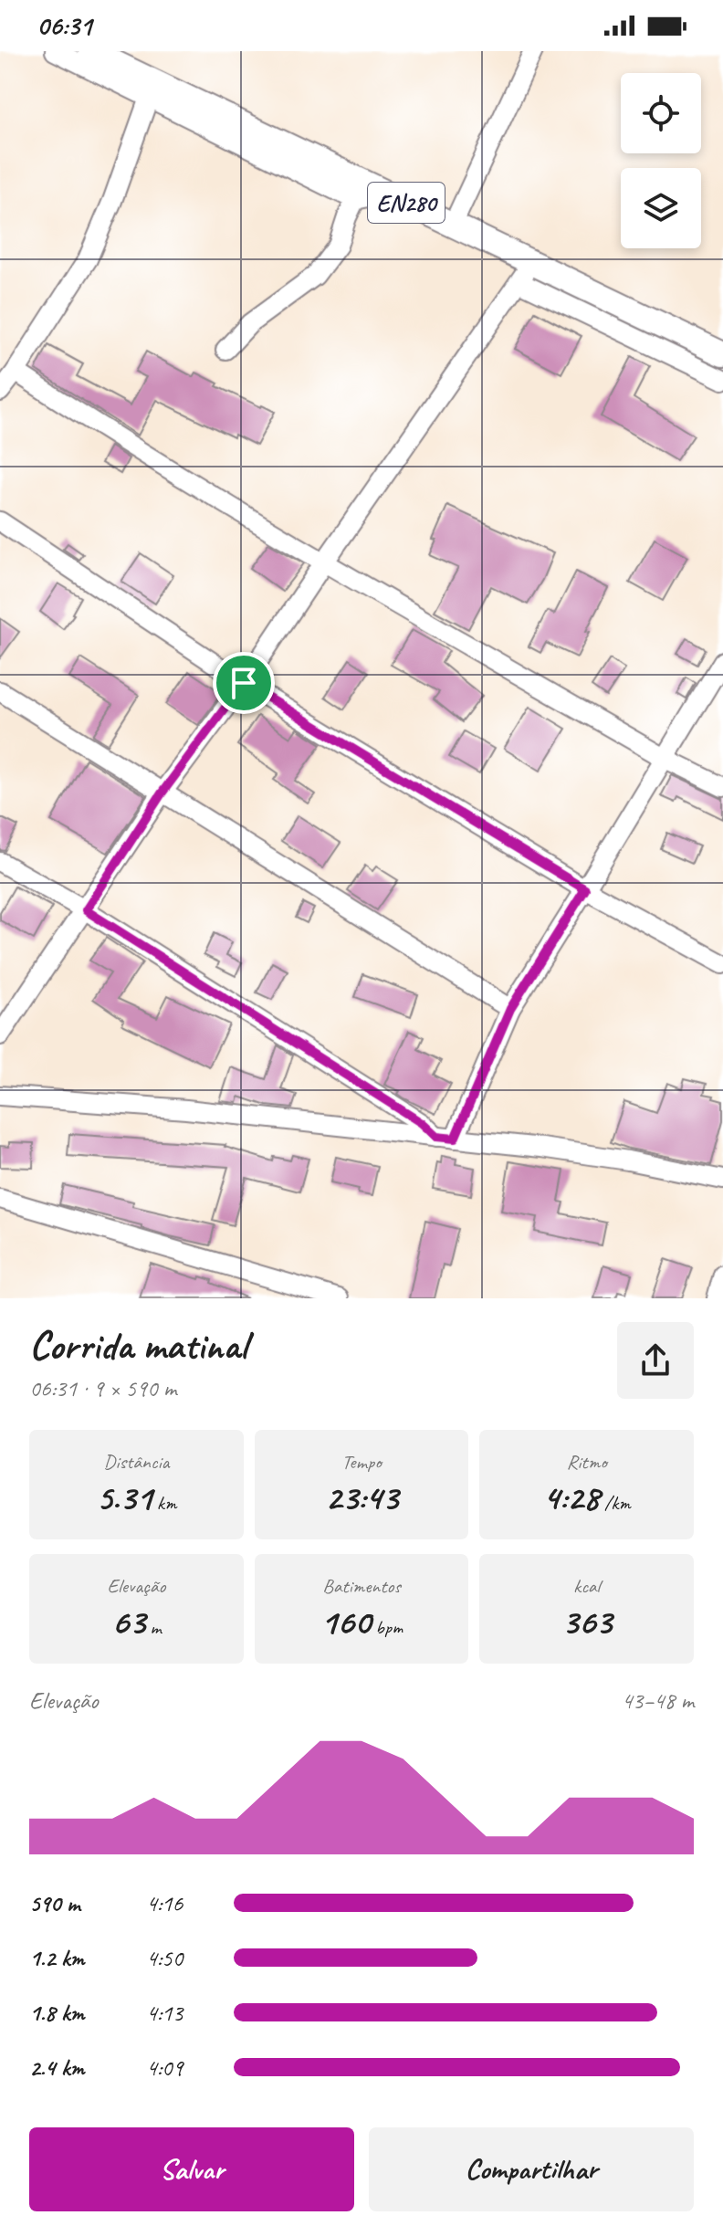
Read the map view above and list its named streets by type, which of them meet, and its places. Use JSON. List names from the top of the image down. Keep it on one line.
{"streets":{"main road":["EN280"]},"page":{"status":"06:31","heading":["Corrida matinal","06:31 · 9 × 590 m"],"stats":[["Distância","5.31 km"],["Tempo","23:43"],["Ritmo","4:28 /km"],["Elevação","63 m"],["Batimentos","160 bpm"],["kcal","363"]],"chart":["Elevação","43–48 m"],"list":[{"name":"590 m","note":"4:16"},{"name":"1.2 km","note":"4:50"},{"name":"1.8 km","note":"4:13"},{"name":"2.4 km","note":"4:09"}],"buttons":["Salvar","Compartilhar"]}}
